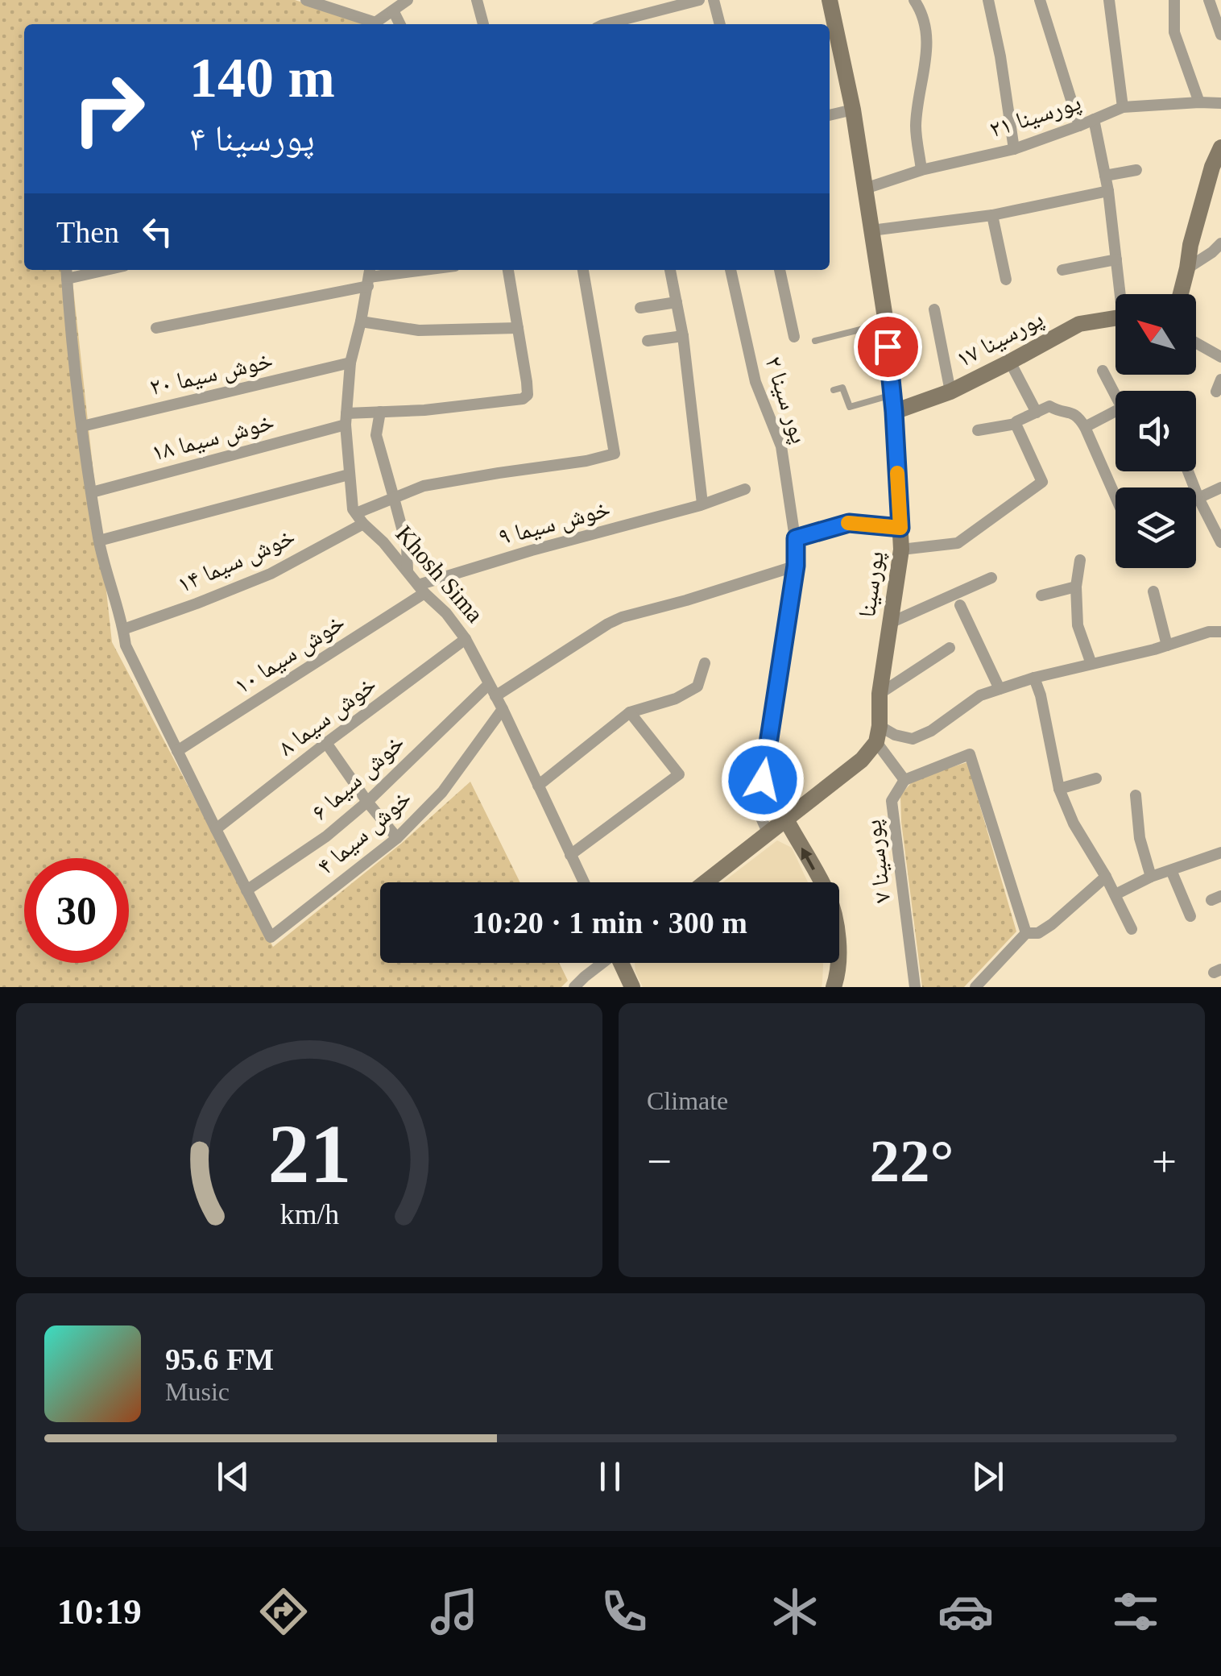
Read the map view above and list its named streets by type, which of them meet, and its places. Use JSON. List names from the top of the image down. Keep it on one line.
{"streets":{"street":["پورسینا ۲۱","پورسینا ۱۷","خوش سیما ۲۰","پور سینا ۲","خوش سیما ۱۸","خوش سیما ۹","خوش سیما ۱۴","Khosh Sima","پورسینا","خوش سیما ۱۰","خوش سیما ۸","خوش سیما ۶","خوش سیما ۴","پورسینا ۷"]},"crossings":[["پورسینا ۲۱","پورسینا"],["پورسینا ۱۷","پورسینا"],["خوش سیما ۹","Khosh Sima"],["خوش سیما ۹","خوش سیما ۱۰"],["خوش سیما ۱۴","Khosh Sima"],["Khosh Sima","خوش سیما ۱۰"],["Khosh Sima","خوش سیما ۸"],["Khosh Sima","خوش سیما ۶"],["Khosh Sima","خوش سیما ۴"],["خوش سیما ۶","خوش سیما ۴"]],"north":"top left","page":{"turn":["140 m","پورسینا ۴"],"then":"Then","limit":"30","trip":"10:20 · 1 min · 300 m","tile":"Climate","heat":["−","22°","+"],"song":["95.6 FM","Music"],"tabs":"10:19","gauge":["21","km/h"]}}
